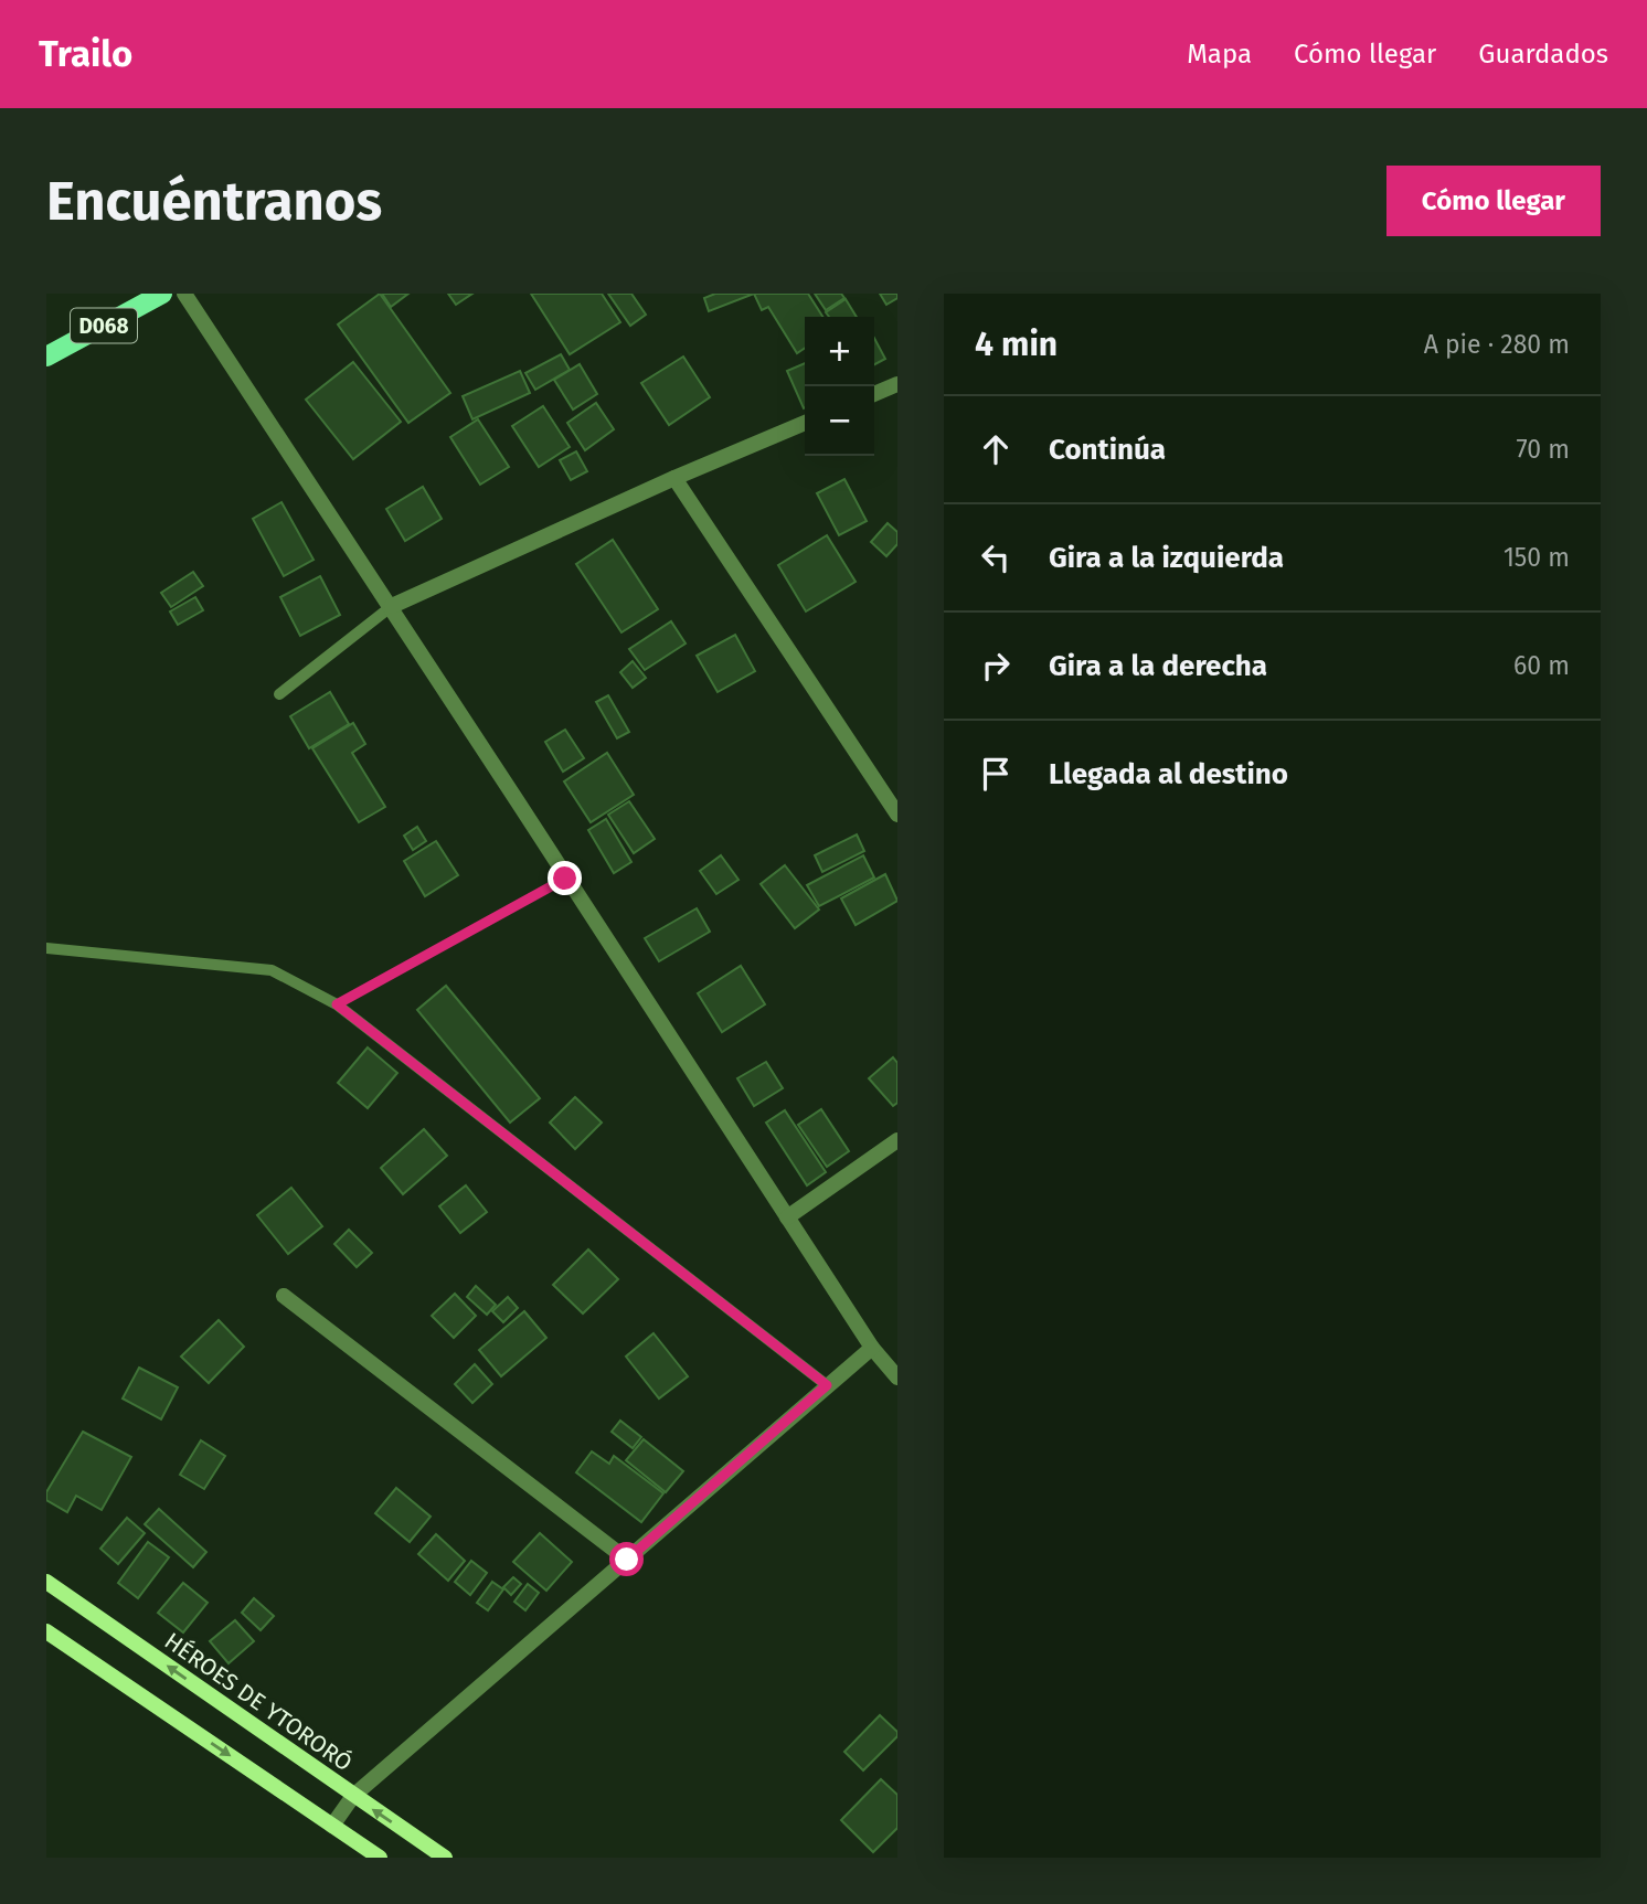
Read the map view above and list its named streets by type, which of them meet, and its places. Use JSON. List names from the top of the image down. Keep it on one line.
{"streets":{"main road":["D068"],"street":["HÉROES DE YTORORÓ"]},"page":{"header":"Trailo","nav":["Mapa","Cómo llegar","Guardados"],"buttons":"Cómo llegar","title":"Encuéntranos","heading":["4 min","A pie · 280 m"],"map_buttons":["+","−"],"list":[["Continúa","70 m"],["Gira a la izquierda","150 m"],["Gira a la derecha","60 m"],"Llegada al destino"]}}
